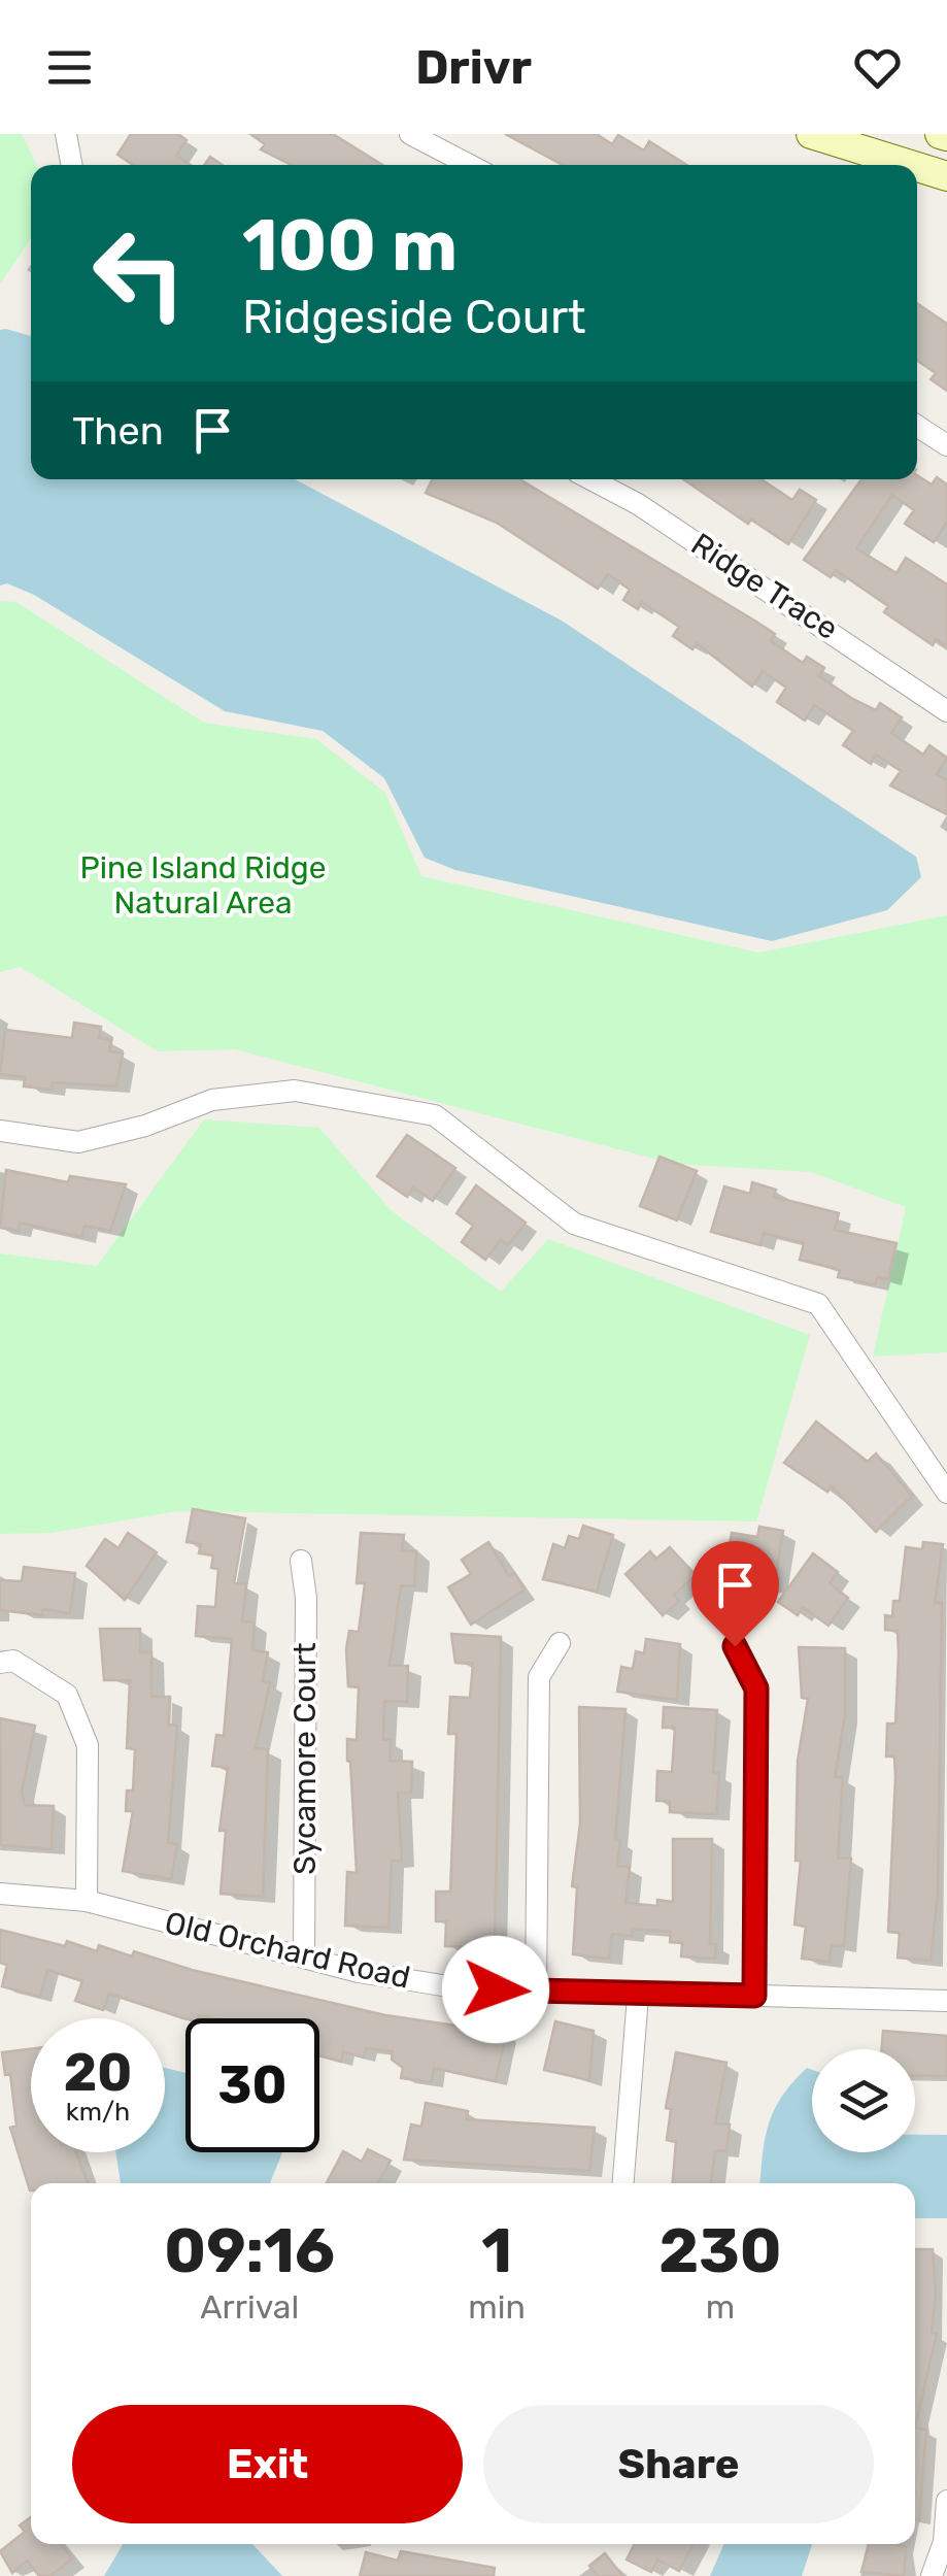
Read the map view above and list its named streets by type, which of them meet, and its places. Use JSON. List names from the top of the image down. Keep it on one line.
{"streets":{"street":["Ridge Trace","Sycamore Court","Old Orchard Road"]},"crossings":[["Sycamore Court","Old Orchard Road"]],"parks":["Pine Island Ridge Natural Area"],"page":{"header":"Drivr","turn":["100 m","Ridgeside Court"],"then":"Then","speed":"20 km/h","limit":"30","eta":["09:16","Arrival","1","min","230","m"],"buttons":["Exit","Share"]}}
